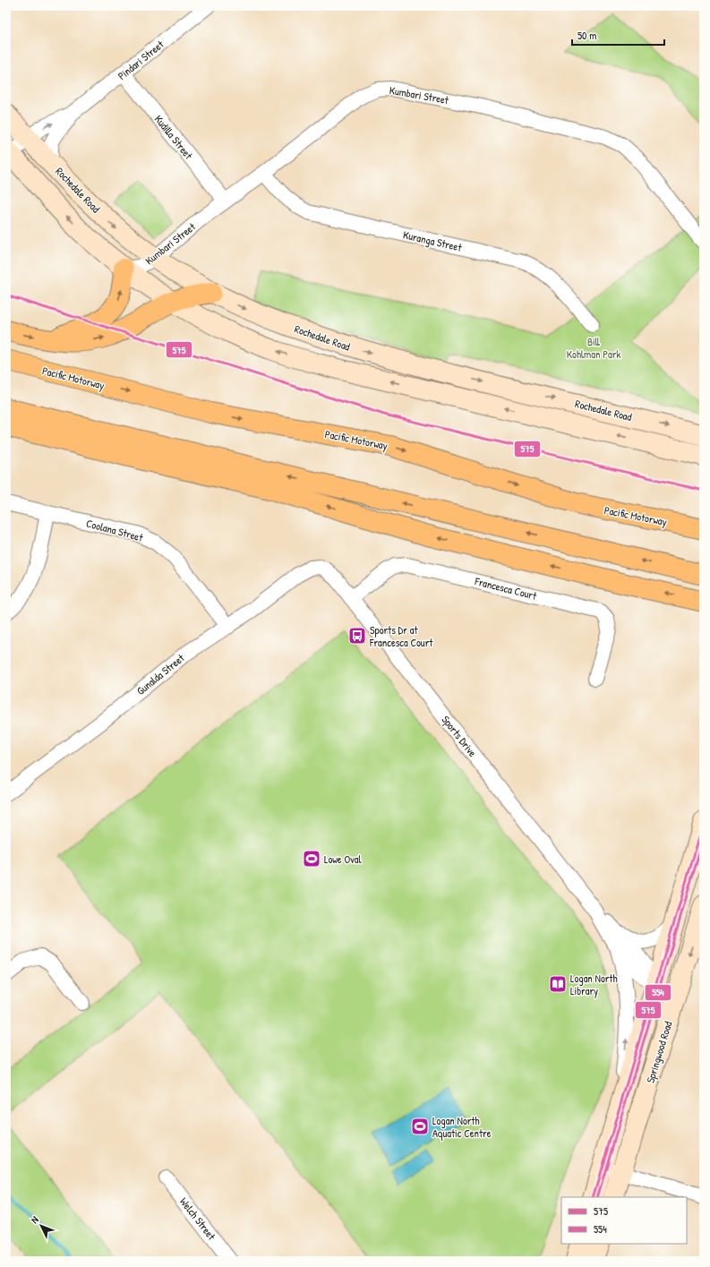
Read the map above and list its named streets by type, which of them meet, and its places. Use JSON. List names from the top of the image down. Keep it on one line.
{"streets":{"highway":["Pacific Motorway"],"main road":["Rochedale Road","Sports Drive","Springwood Road"],"street":["Pindari Street","Kumbari Street","Kudilla Street","Kuranga Street","Coolana Street","Francesca Court","Gunalda Street","Welch Street"]},"crossings":[["Pindari Street","Kudilla Street"],["Pindari Street","Rochedale Road"],["Kumbari Street","Kudilla Street"],["Kumbari Street","Rochedale Road"],["Kumbari Street","Kuranga Street"],["Coolana Street","Gunalda Street"],["Francesca Court","Sports Drive"],["Gunalda Street","Sports Drive"],["Sports Drive","Springwood Road"]],"parks":["Bill Kohlman Park"],"places":{"bus stop":["Sports Dr at Francesca Court"],"sports":["Lowe Oval","Logan North Aquatic Centre"],"library":["Logan North Library"]},"lines":["transit line 575","transit line 554"],"legend":["575","554"],"scale_bar":"50 m","north":"top left"}
